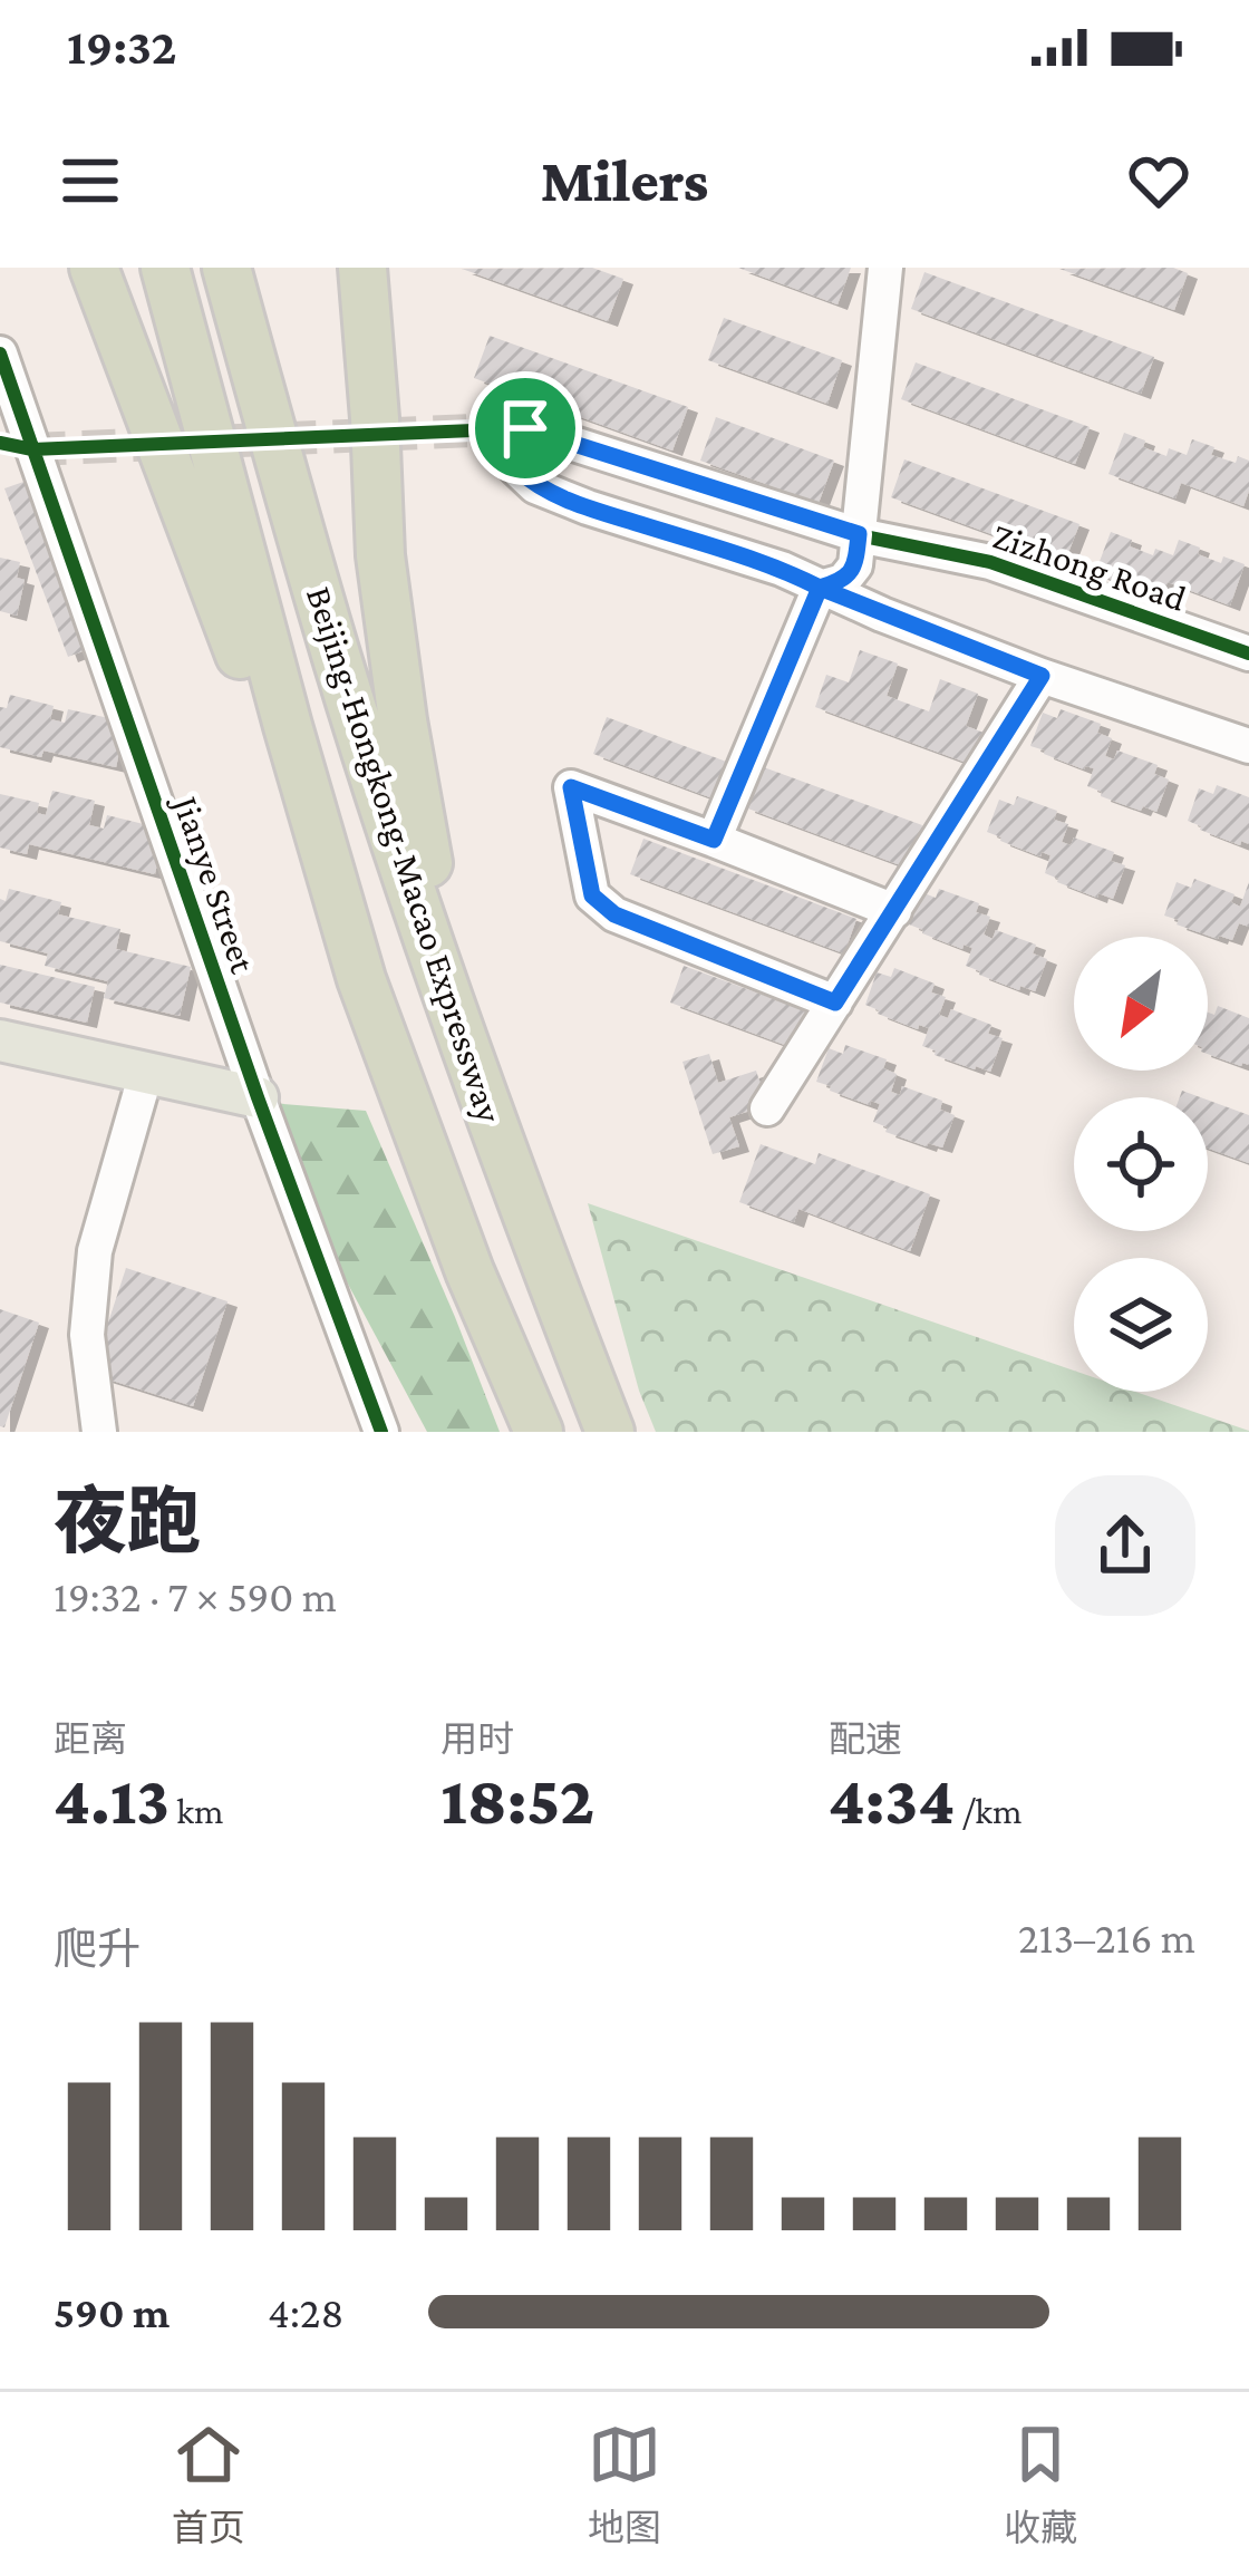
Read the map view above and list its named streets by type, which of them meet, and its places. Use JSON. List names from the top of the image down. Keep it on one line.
{"streets":{"highway":["Beijing-Hongkong-Macao Expressway"],"street":["Zizhong Road","Jianye Street"]},"north":"bottom left","page":{"status":"19:32","header":"Milers","heading":["夜跑","19:32 · 7 × 590 m"],"stats":[["距离","4.13 km"],["用时","18:52"],["配速","4:34 /km"]],"chart":["爬升","213–216 m"],"list":[{"name":"590 m","note":"4:28"}],"tabs":["首页","地图","收藏"]}}
